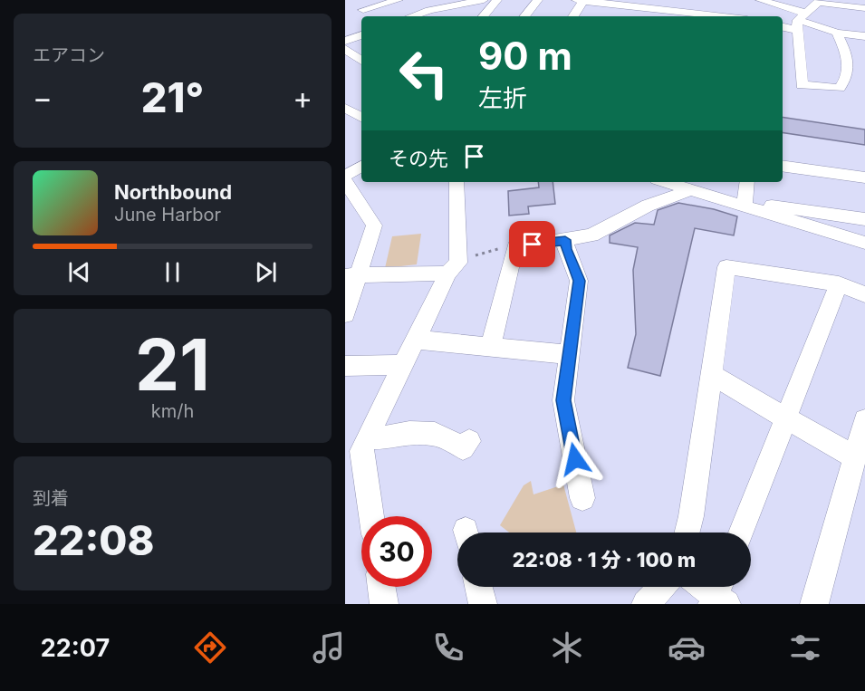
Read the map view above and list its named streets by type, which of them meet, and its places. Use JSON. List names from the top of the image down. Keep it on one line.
{"page":{"tile":["エアコン",["21","km/h"],["到着","22:08"]],"turn":["90 m","左折"],"heat":["−","21°","+"],"then":"その先","song":["Northbound","June Harbor"],"limit":"30","trip":"22:08 · 1 分 · 100 m","tabs":"22:07"}}
